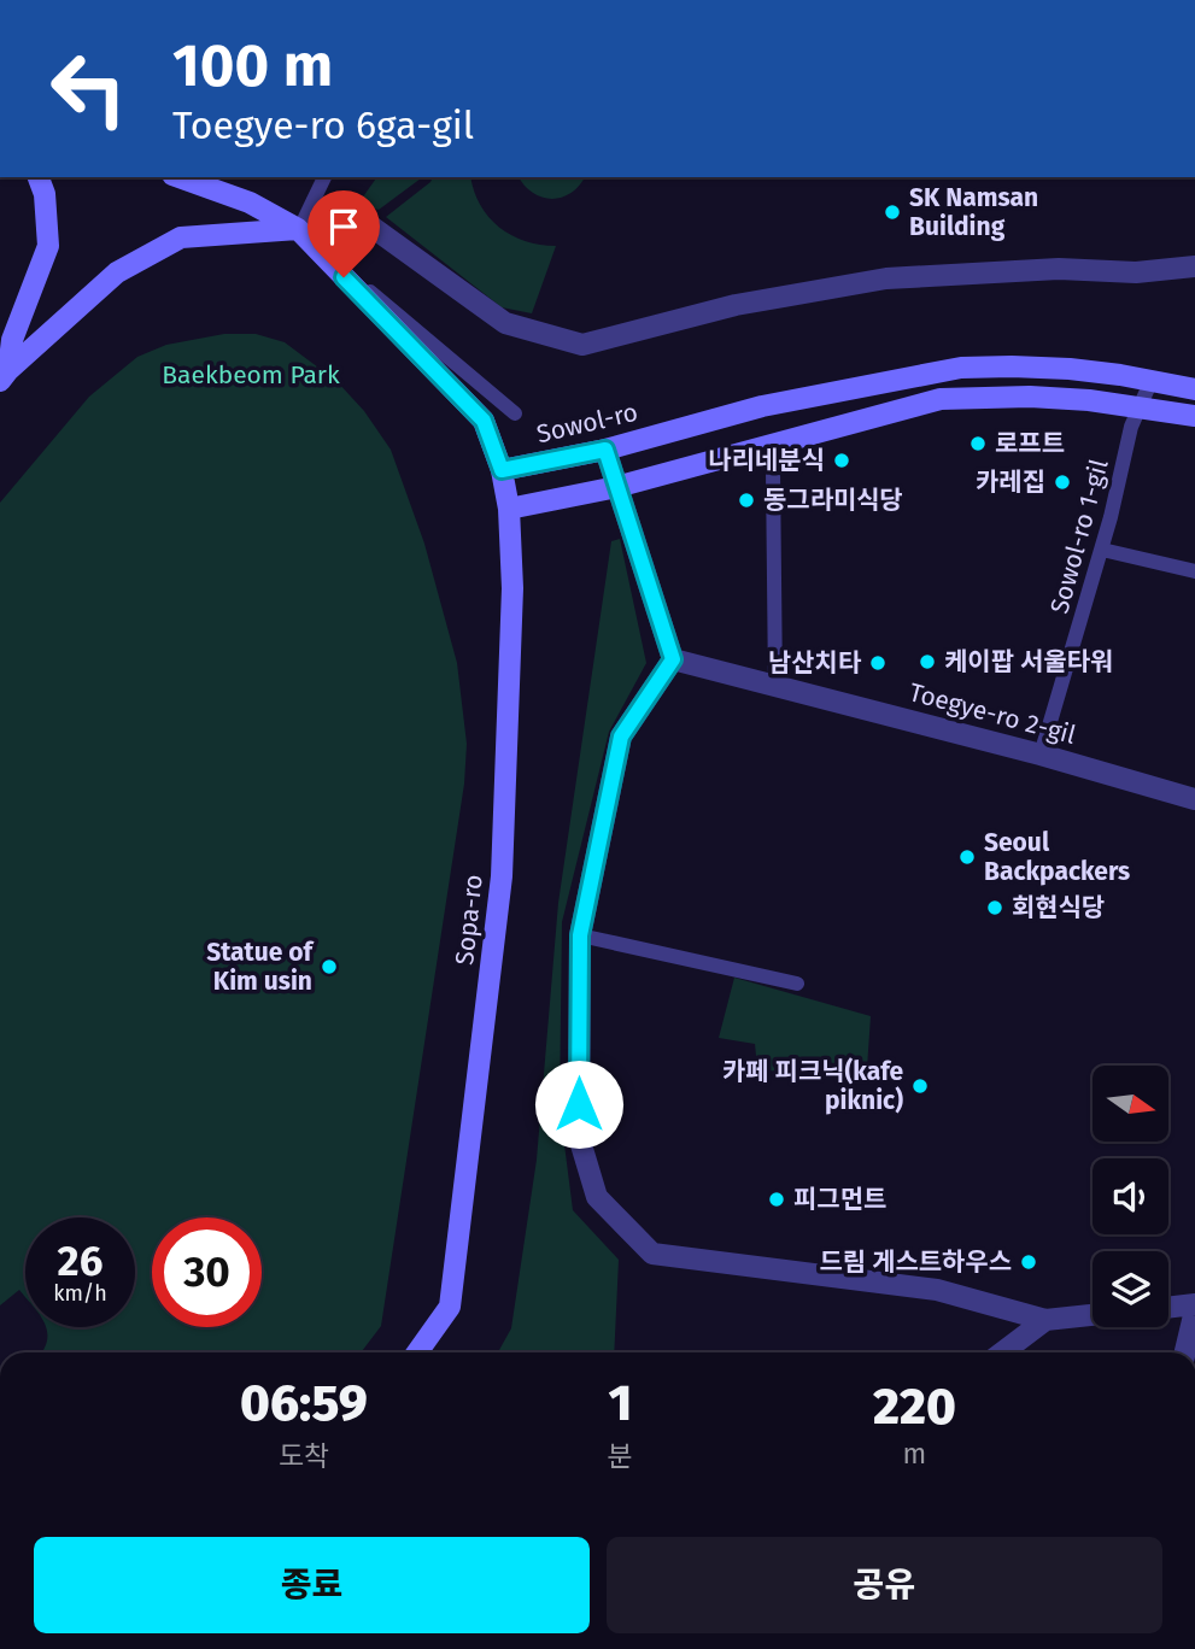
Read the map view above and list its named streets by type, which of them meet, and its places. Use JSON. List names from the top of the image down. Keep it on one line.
{"streets":{"main road":["Sowol-ro","Sopa-ro"],"street":["Toegye-ro 2-gil"],"lane":["Sowol-ro 1-gil"]},"crossings":[["Sowol-ro","Sowol-ro 1-gil"],["Sowol-ro","Sopa-ro"],["Sowol-ro 1-gil","Toegye-ro 2-gil"]],"parks":["Baekbeom Park"],"places":["SK Namsan Building","로프트","나리네분식","카레집","동그라미식당","케이팝 서울타워","남산치타","Seoul Backpackers","회현식당","Statue of Kim usin","카페 피크닉(kafe piknic)","피그먼트","드림 게스트하우스"],"north":"right","page":{"turn":["100 m","Toegye-ro 6ga-gil"],"speed":"26 km/h","limit":"30","eta":["06:59","도착","1","분","220","m"],"buttons":["종료","공유"]}}
